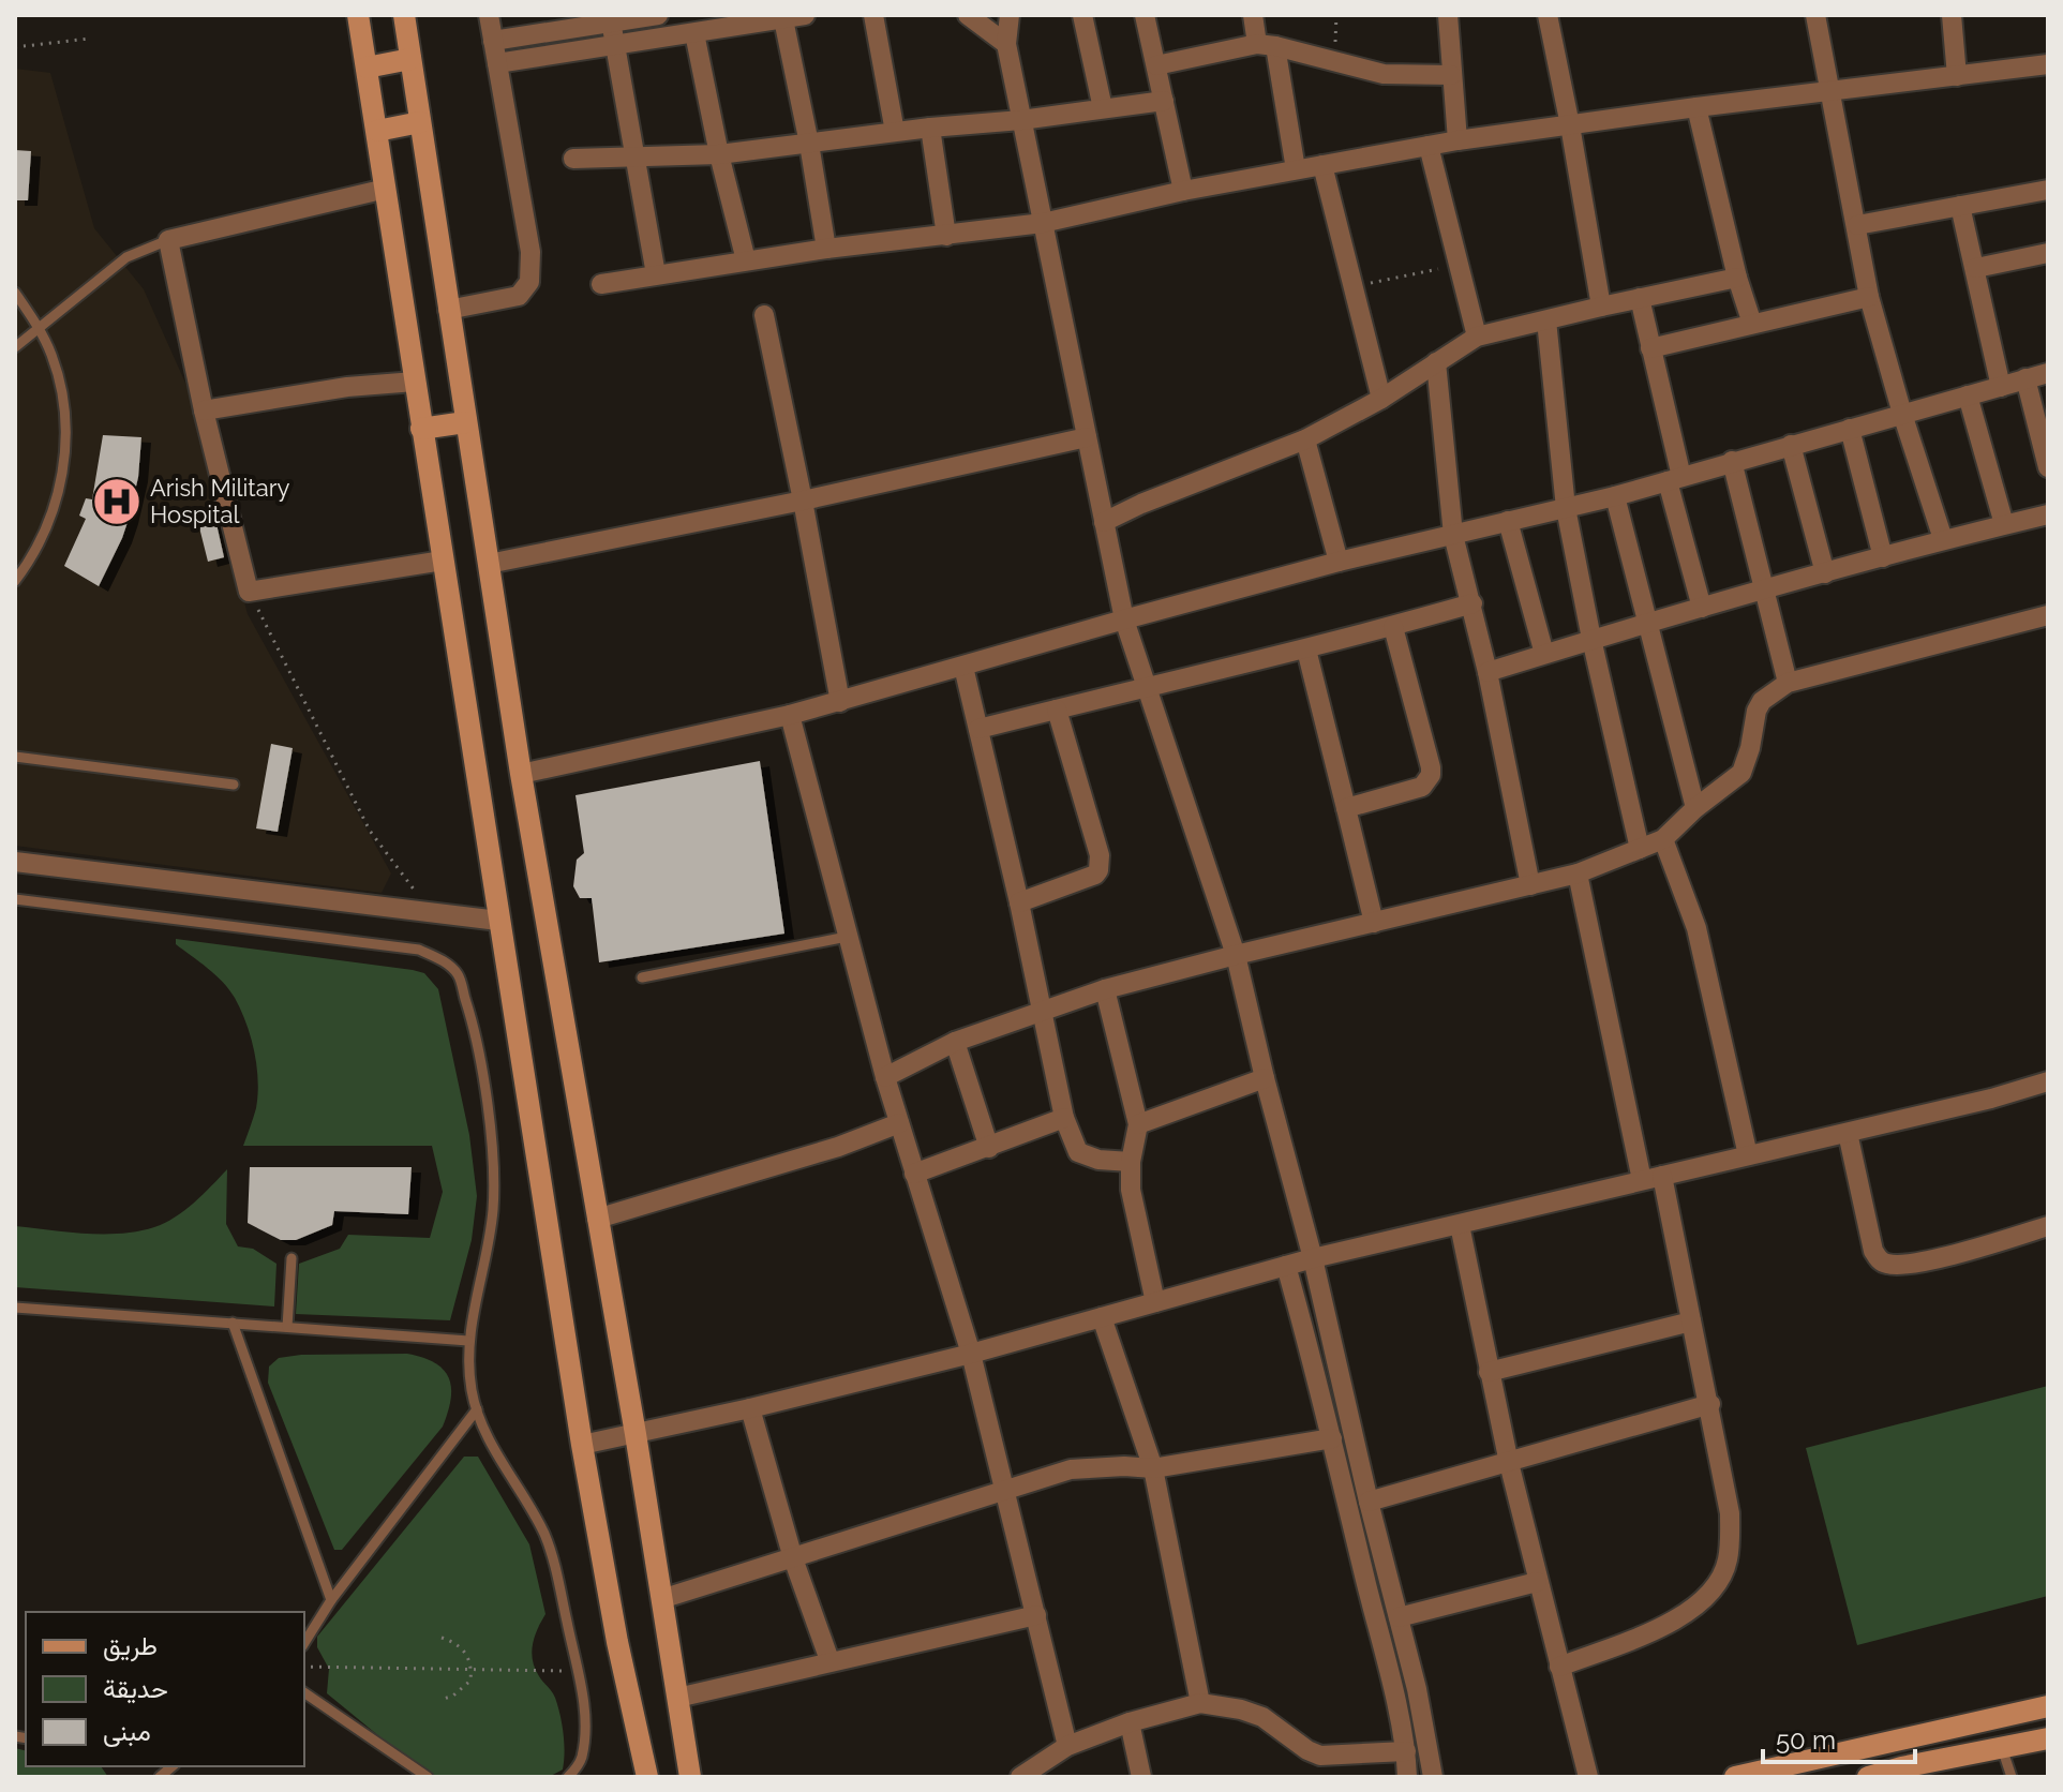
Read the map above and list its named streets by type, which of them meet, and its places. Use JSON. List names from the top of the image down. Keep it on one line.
{"places":{"hospital":["Arish Military Hospital"]},"legend":["طريق","حديقة","مبنى"],"scale_bar":"50 m"}
